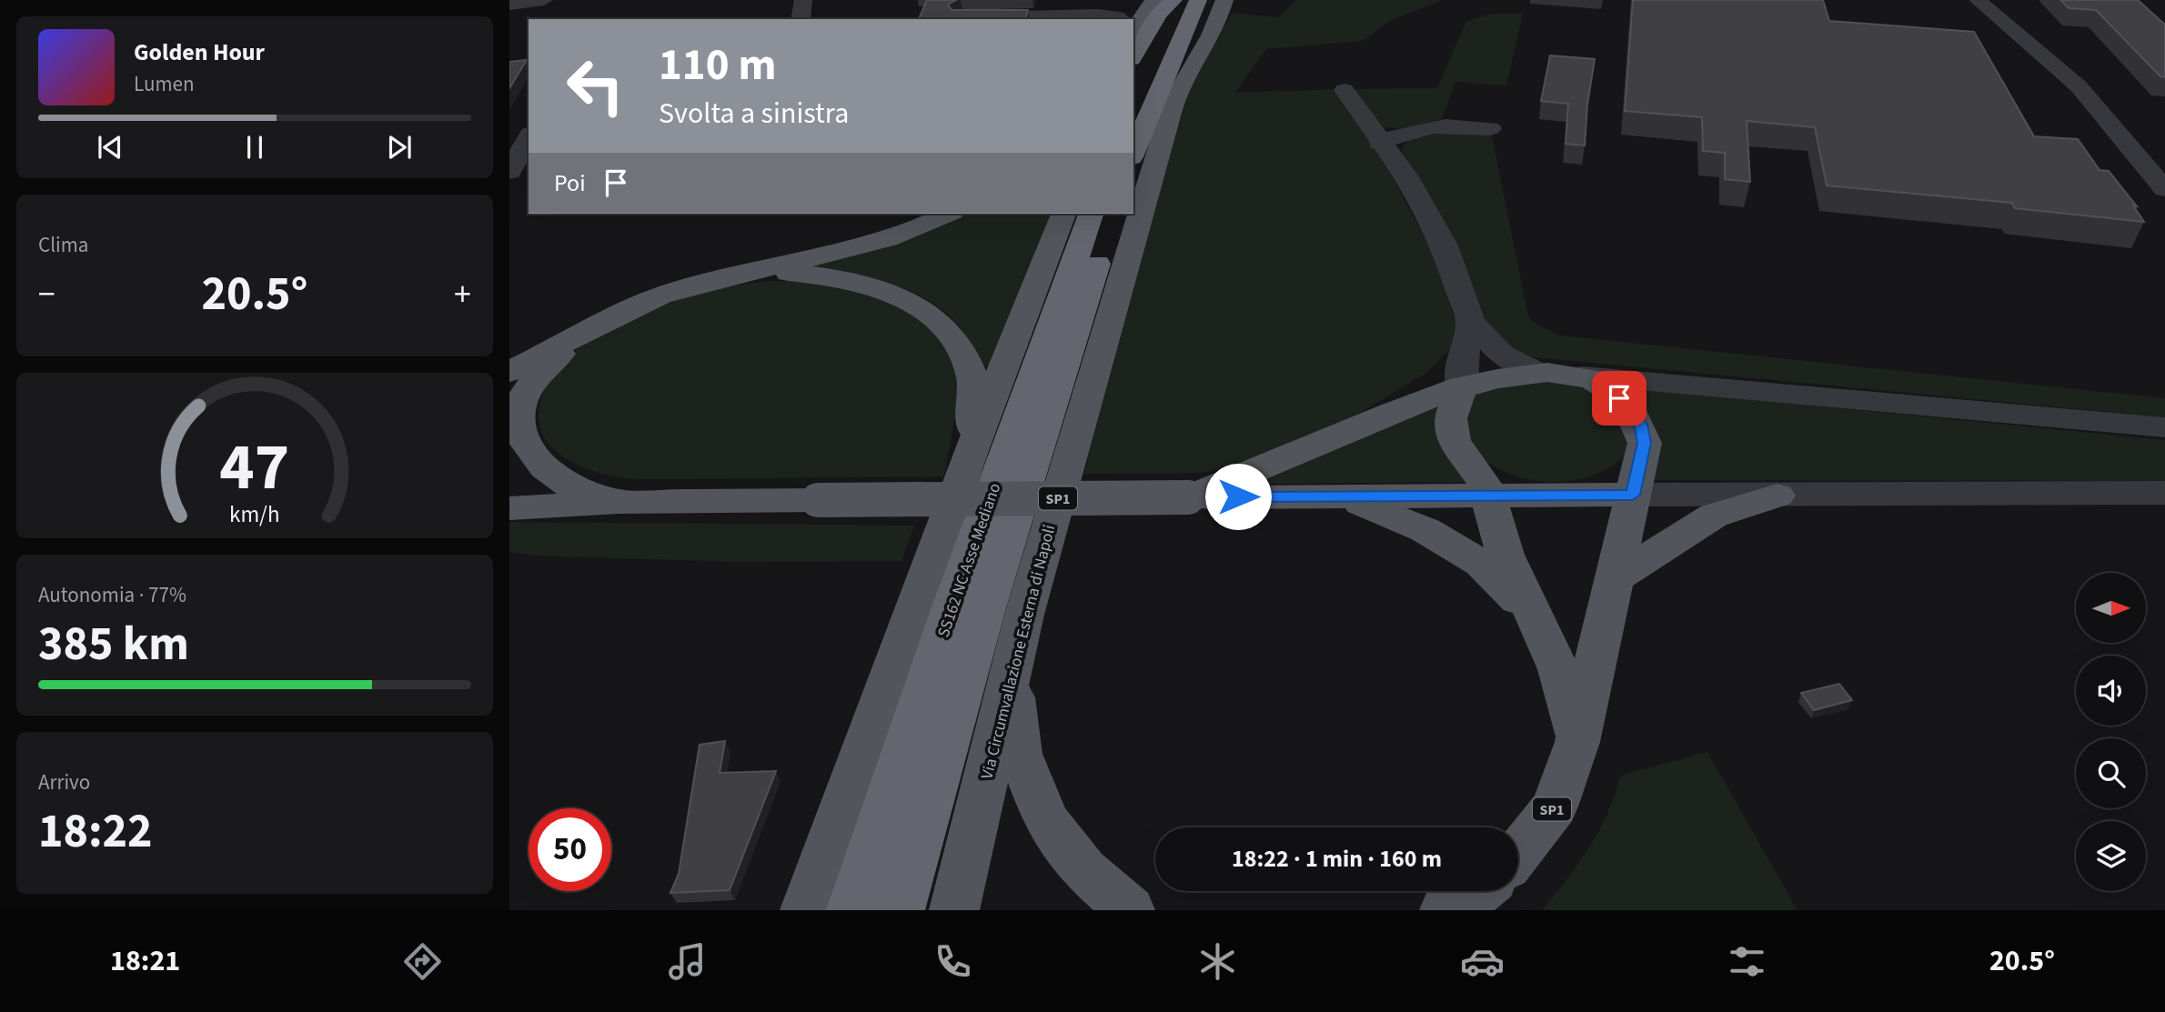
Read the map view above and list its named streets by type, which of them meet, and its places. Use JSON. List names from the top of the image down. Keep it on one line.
{"streets":{"highway":["SS162 NC Asse Mediano"],"main road":["SP1","Via Circumvallazione Esterna di Napoli"]},"north":"right","page":{"turn":["110 m","Svolta a sinistra"],"song":["Golden Hour","Lumen"],"then":"Poi","tile":["Clima",["Autonomia · 77%","385 km"],["Arrivo","18:22"]],"heat":["−","20.5°","+"],"limit":"50","trip":"18:22 · 1 min · 160 m","tabs":["18:21","20.5°"],"gauge":["47","km/h"]}}
